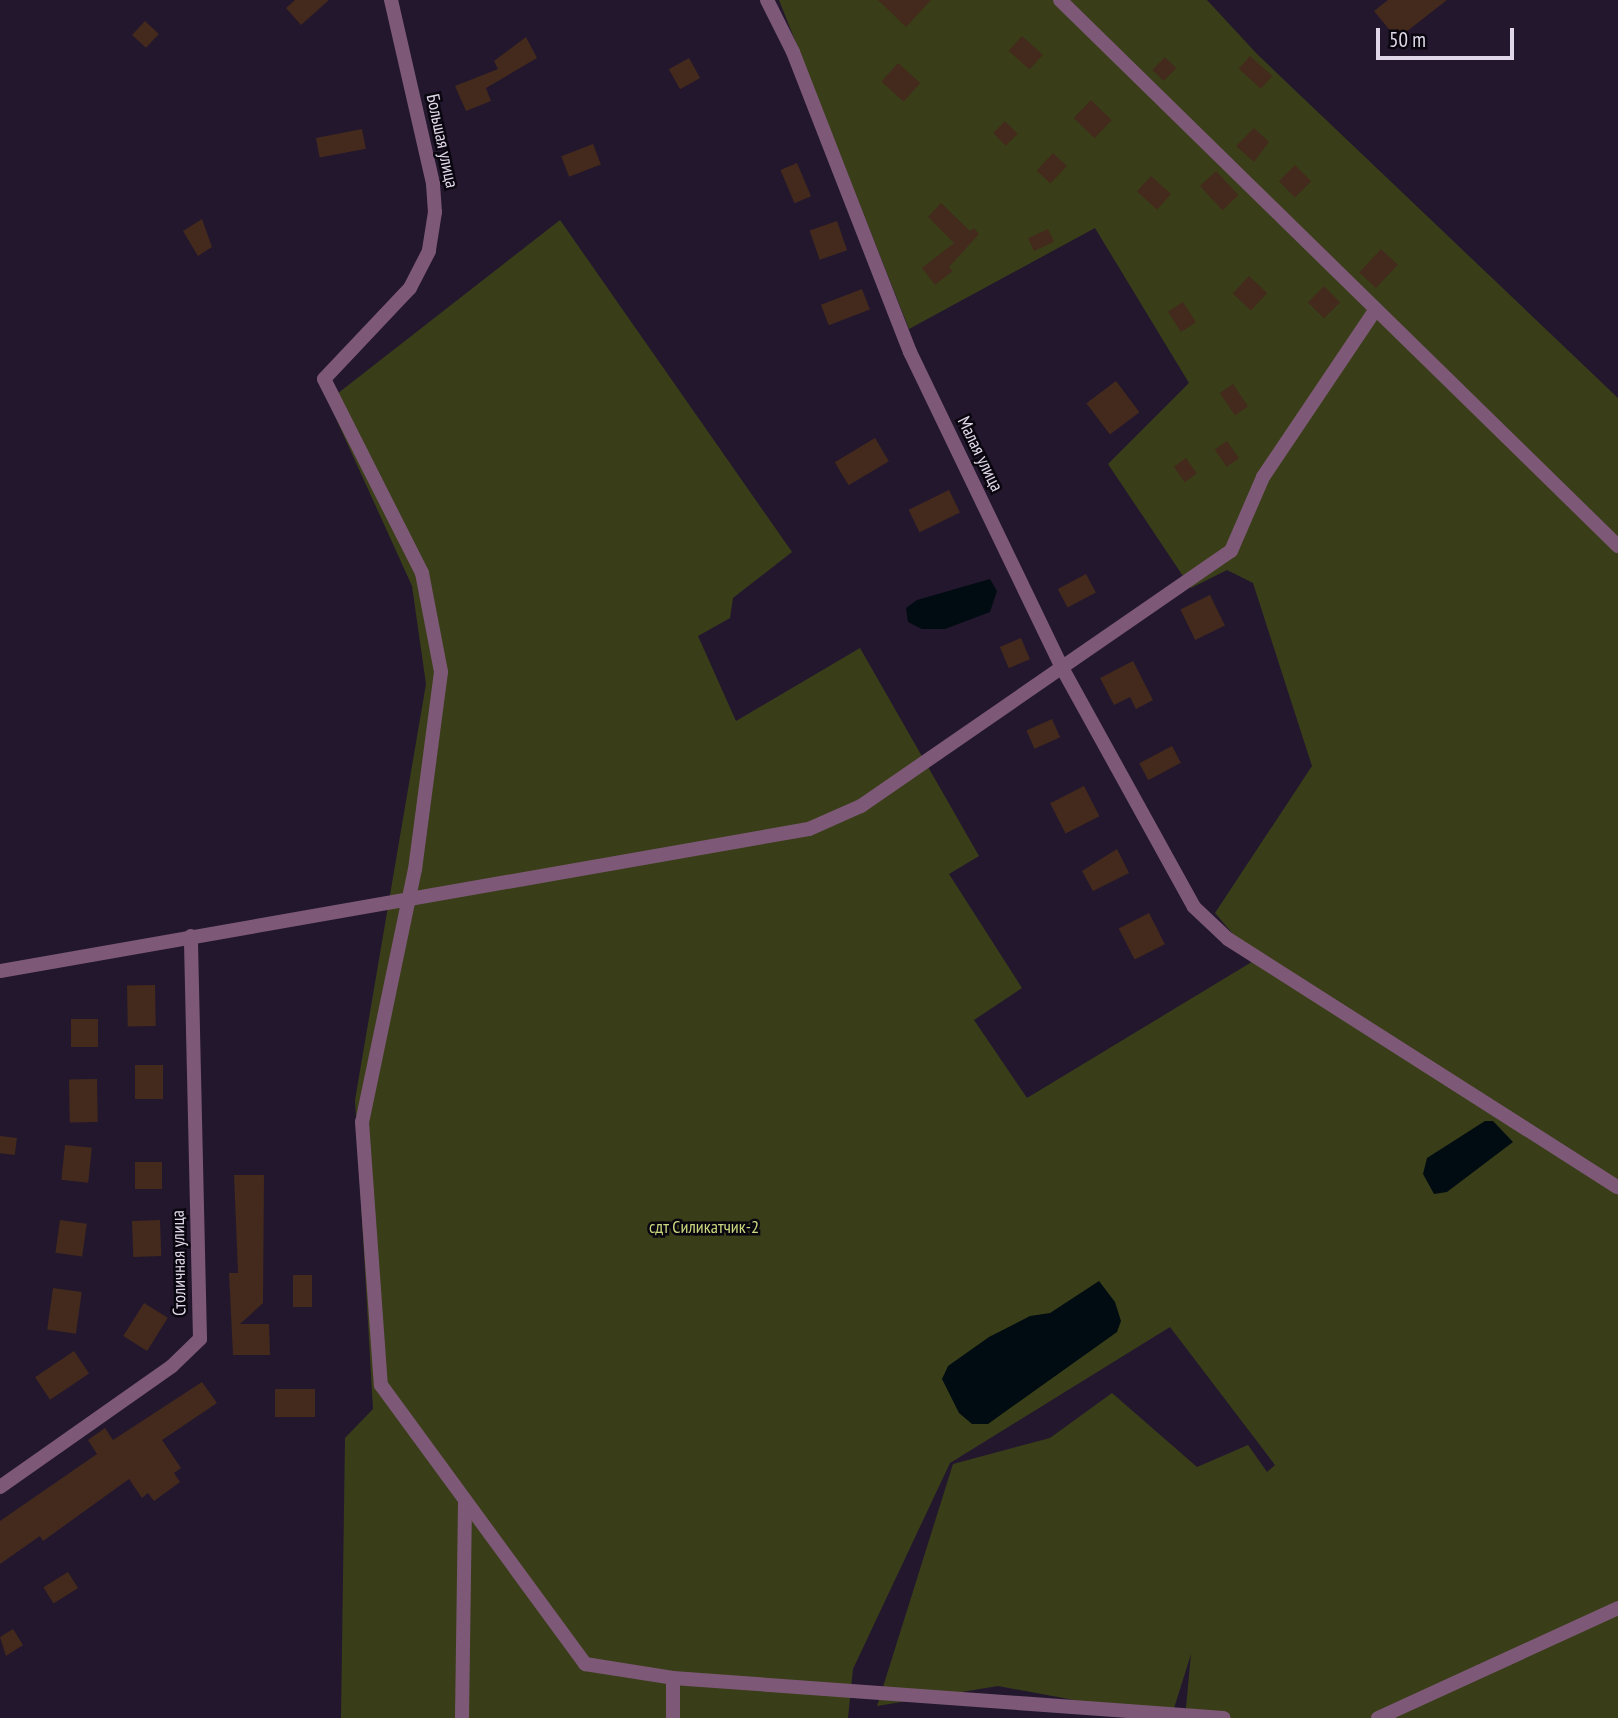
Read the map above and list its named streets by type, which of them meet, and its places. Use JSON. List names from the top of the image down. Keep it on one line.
{"streets":{"street":["Большая улица","Малая улица","Столичная улица"]},"parks":["сдт Силикатчик-2"],"scale_bar":"50 m"}
